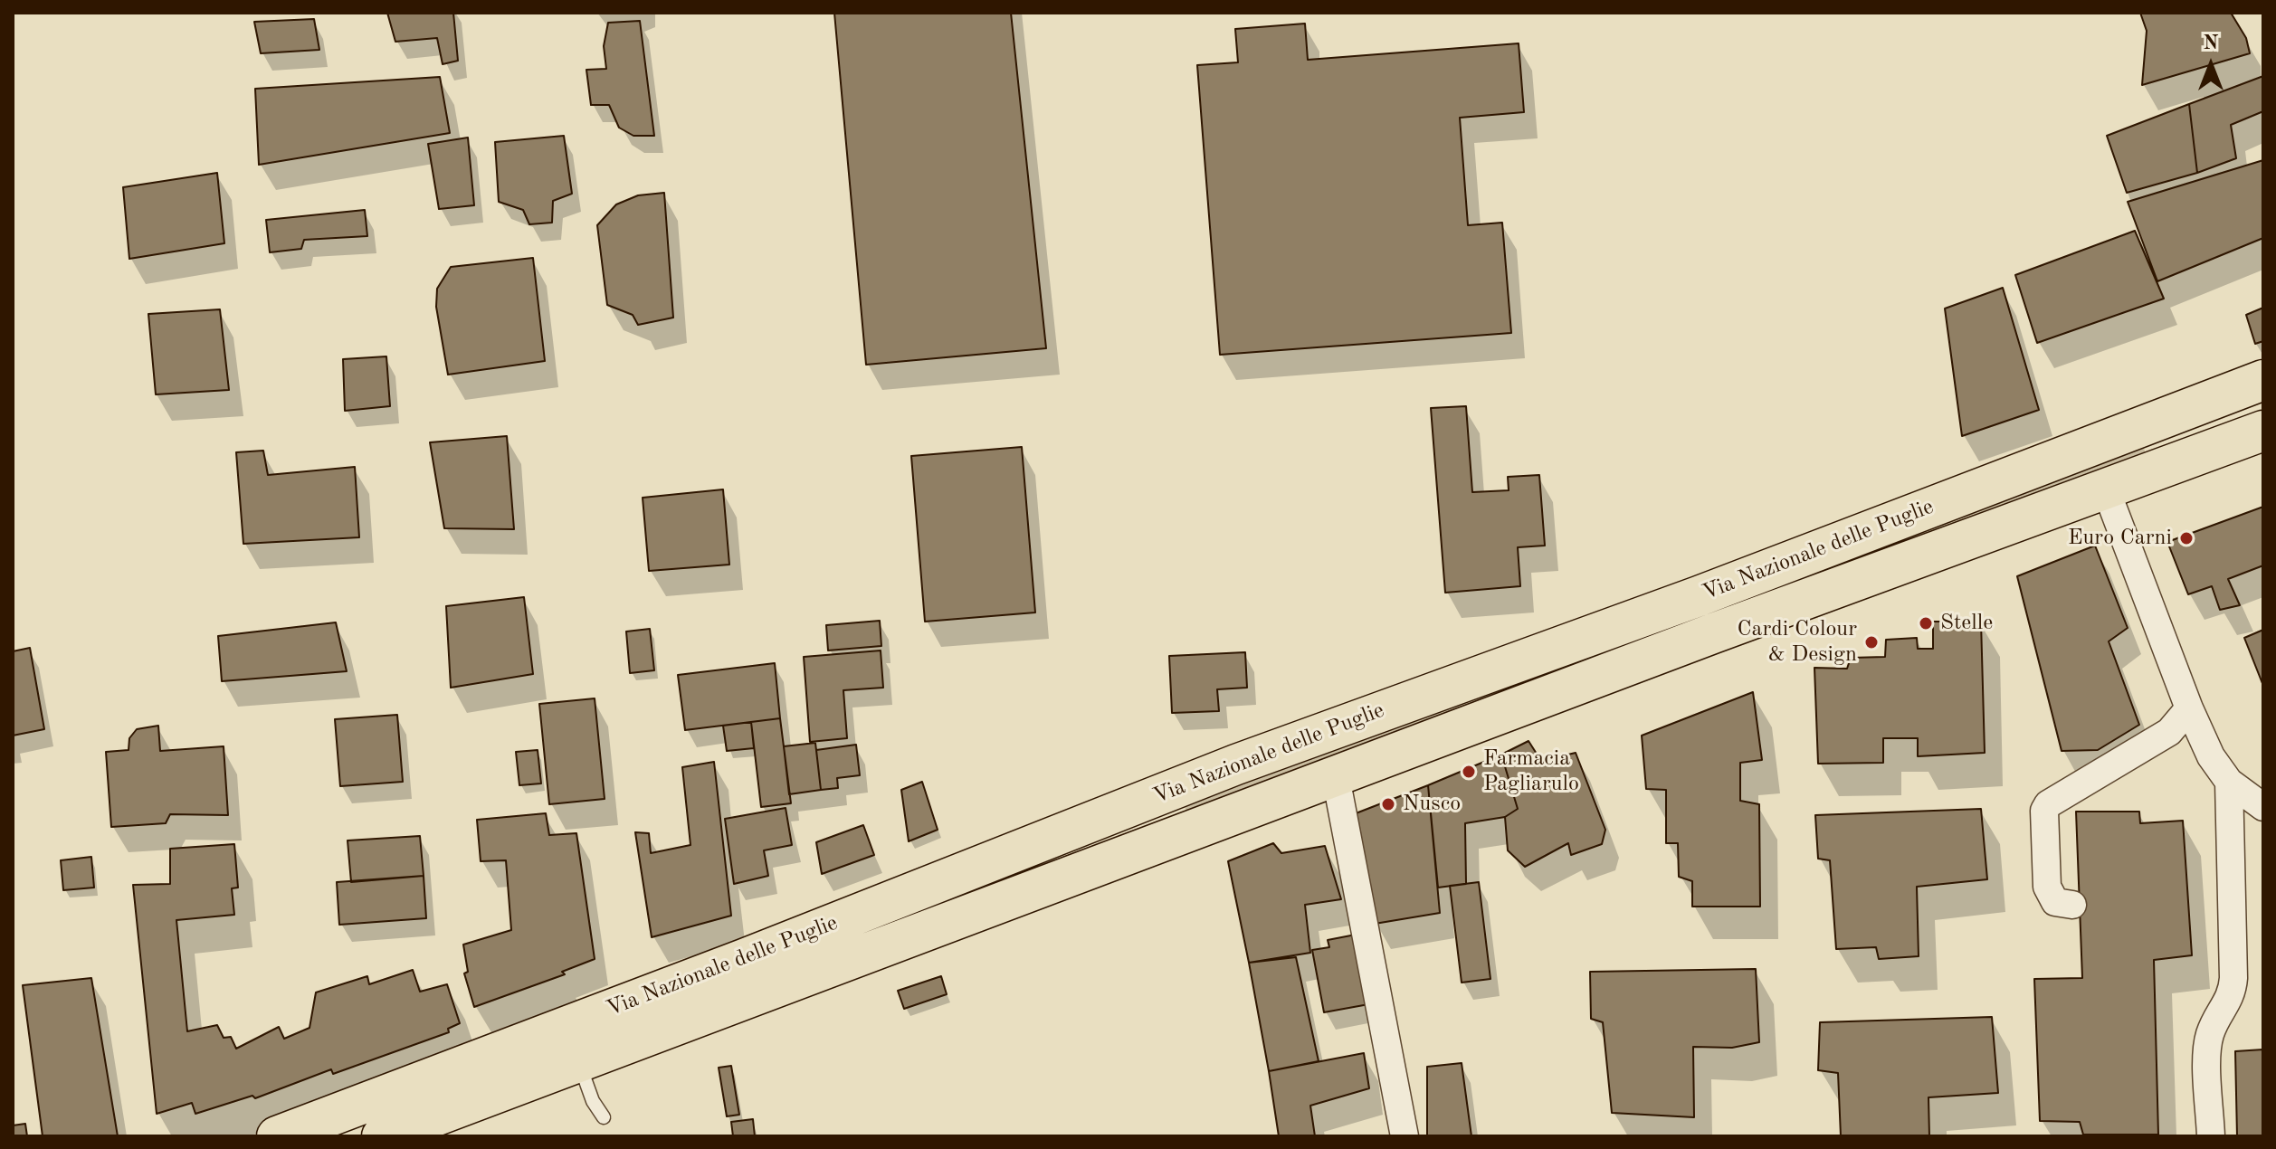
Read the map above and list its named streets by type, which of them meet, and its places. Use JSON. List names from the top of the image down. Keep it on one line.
{"streets":{"main road":["Via Nazionale delle Puglie"]},"places":["Euro Carni","Stelle","Cardi Colour & Design","Farmacia Pagliarulo","Nusco"],"north":"top"}
